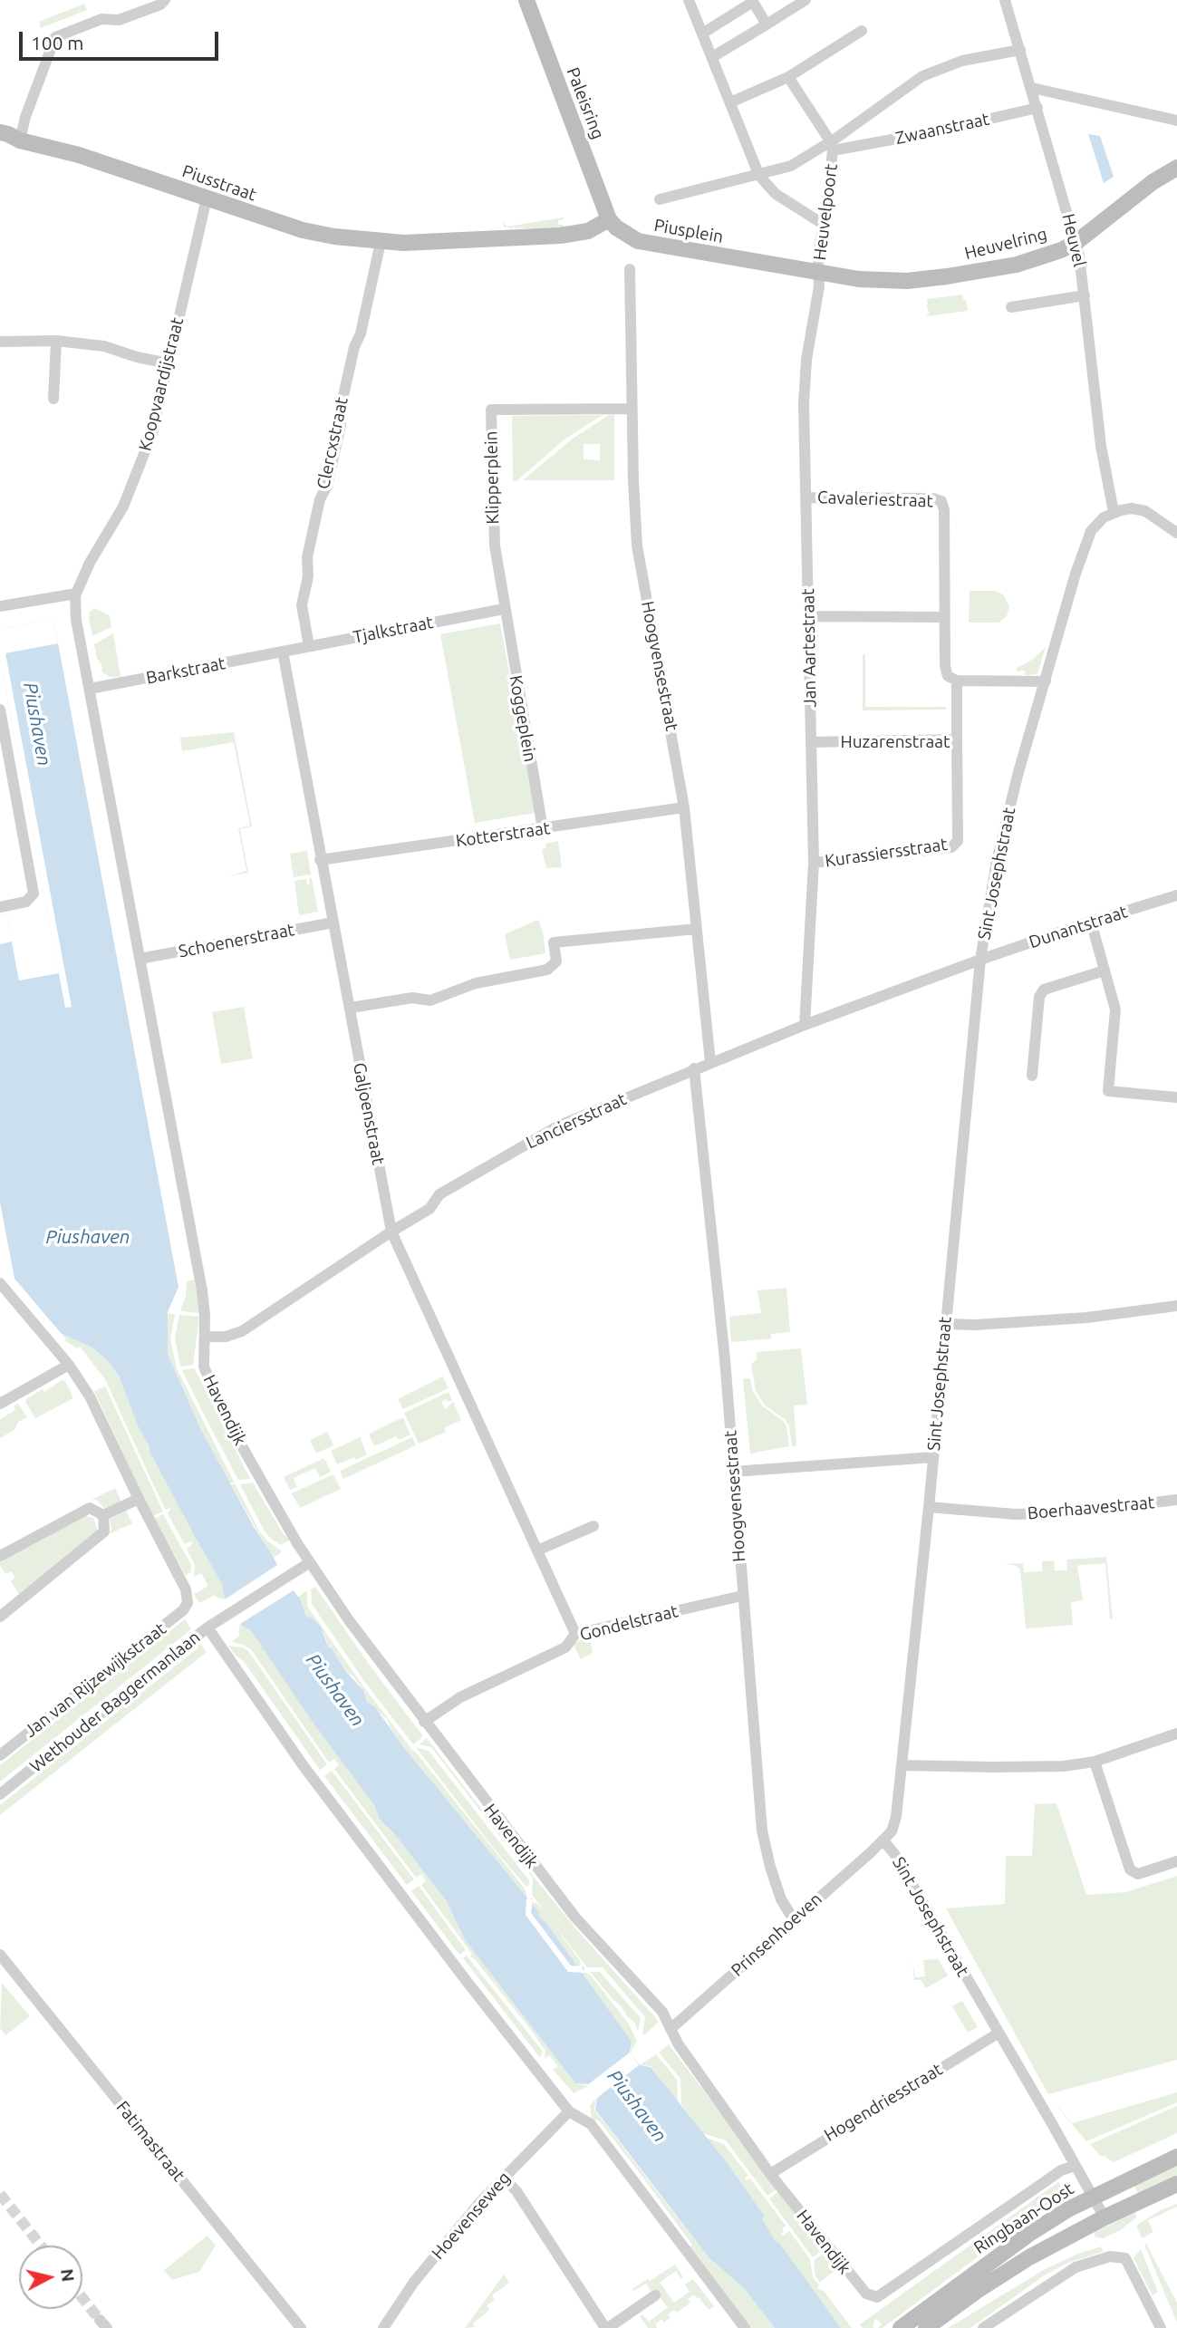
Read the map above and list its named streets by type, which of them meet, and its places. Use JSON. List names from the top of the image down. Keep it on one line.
{"streets":{"street":["Paleisring","Zwaanstraat","Piusstraat","Heuvelpoort","Piusplein","Heuvel","Heuvelring","Koopvaardijstraat","Clercxstraat","Klipperplein","Cavaleriestraat","Tjalkstraat","Jan Aartestraat","Hoogvensestraat","Barkstraat","Koggeplein","Huzarenstraat","Kotterstraat","Kurassiersstraat","Sint Josephstraat","Dunantstraat","Schoenerstraat","Galjoenstraat","Lanciersstraat","Havendijk","Boerhaavestraat","Gondelstraat","Jan van Rijzewijkstraat","Wethouder Baggermanlaan","Prinsenhoeven","Hogendriesstraat","Fatimastraat","Hoevenseweg","Ringbaan-Oost"]},"crossings":[["Paleisring","Piusstraat"],["Paleisring","Piusplein"],["Zwaanstraat","Piusplein"],["Zwaanstraat","Heuvel"],["Piusstraat","Piusplein"],["Piusstraat","Koopvaardijstraat"],["Piusstraat","Clercxstraat"],["Heuvelpoort","Piusplein"],["Heuvelpoort","Heuvelring"],["Heuvelpoort","Jan Aartestraat"],["Piusplein","Heuvelring"],["Piusplein","Jan Aartestraat"],["Heuvel","Heuvelring"],["Heuvel","Sint Josephstraat"],["Heuvelring","Jan Aartestraat"],["Clercxstraat","Tjalkstraat"],["Klipperplein","Tjalkstraat"],["Klipperplein","Hoogvensestraat"],["Klipperplein","Koggeplein"],["Cavaleriestraat","Jan Aartestraat"],["Tjalkstraat","Barkstraat"],["Tjalkstraat","Koggeplein"],["Tjalkstraat","Galjoenstraat"],["Jan Aartestraat","Huzarenstraat"],["Jan Aartestraat","Kurassiersstraat"],["Jan Aartestraat","Lanciersstraat"],["Hoogvensestraat","Kotterstraat"],["Hoogvensestraat","Lanciersstraat"],["Hoogvensestraat","Gondelstraat"],["Hoogvensestraat","Prinsenhoeven"],["Barkstraat","Galjoenstraat"],["Koggeplein","Kotterstraat"],["Huzarenstraat","Kurassiersstraat"],["Kotterstraat","Galjoenstraat"],["Sint Josephstraat","Dunantstraat"],["Sint Josephstraat","Lanciersstraat"],["Sint Josephstraat","Boerhaavestraat"],["Sint Josephstraat","Prinsenhoeven"],["Sint Josephstraat","Hogendriesstraat"],["Sint Josephstraat","Ringbaan-Oost"],["Dunantstraat","Lanciersstraat"],["Schoenerstraat","Galjoenstraat"],["Galjoenstraat","Lanciersstraat"],["Galjoenstraat","Gondelstraat"],["Lanciersstraat","Havendijk"],["Havendijk","Gondelstraat"],["Havendijk","Wethouder Baggermanlaan"],["Havendijk","Prinsenhoeven"],["Havendijk","Hogendriesstraat"],["Havendijk","Ringbaan-Oost"]],"water":["Piushaven"],"scale_bar":"100 m","north":"right"}
